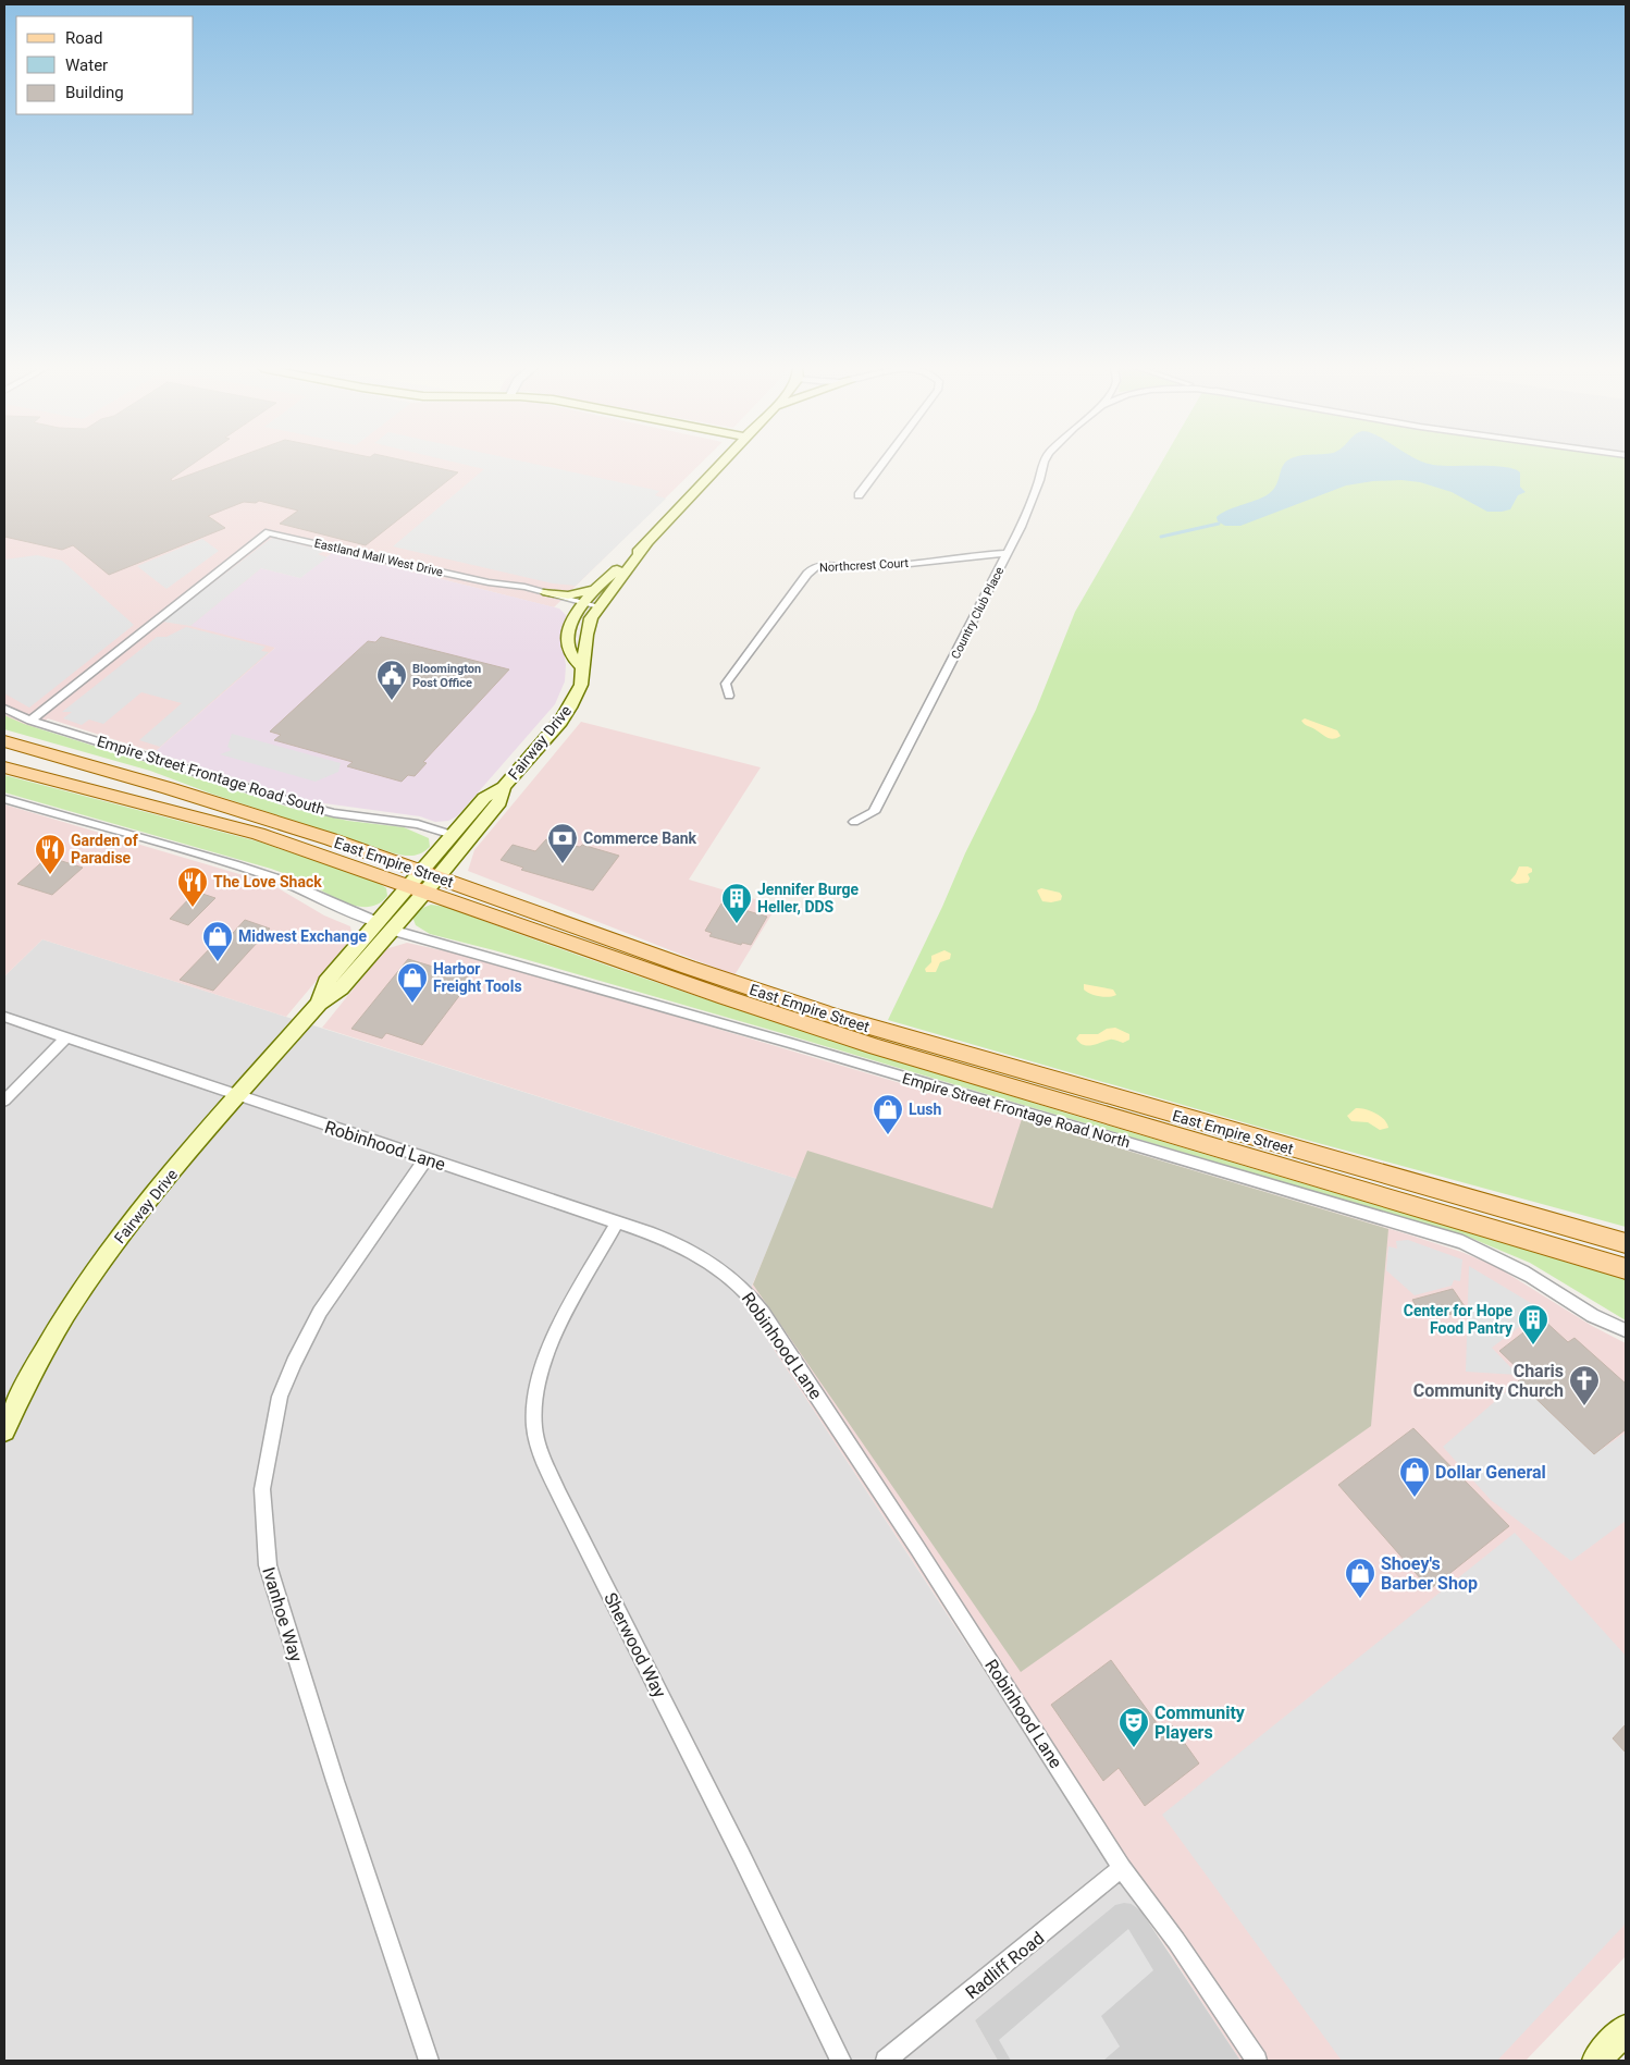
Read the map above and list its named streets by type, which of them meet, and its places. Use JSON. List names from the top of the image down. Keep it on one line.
{"streets":{"main road":["Fairway Drive","East Empire Street"],"street":["Eastland Mall West Drive","Northcrest Court","Country Club Place","Empire Street Frontage Road South","Empire Street Frontage Road North","Robinhood Lane","Ivanhoe Way","Sherwood Way","Radliff Road"]},"crossings":[["Eastland Mall West Drive","Fairway Drive"],["Eastland Mall West Drive","Empire Street Frontage Road South"],["Northcrest Court","Country Club Place"],["Fairway Drive","Empire Street Frontage Road South"],["Fairway Drive","East Empire Street"],["Fairway Drive","Empire Street Frontage Road North"],["Fairway Drive","Robinhood Lane"],["Robinhood Lane","Ivanhoe Way"],["Robinhood Lane","Sherwood Way"],["Robinhood Lane","Radliff Road"]],"places":{"public building":["Bloomington Post Office"],"bank":["Commerce Bank"],"restaurant":["Garden of Paradise","The Love Shack"],"building":["Jennifer Burge Heller, DDS","Center for Hope Food Pantry"],"shop":["Midwest Exchange","Harbor Freight Tools","Lush","Dollar General","Shoey's Barber Shop"],"church":["Charis Community Church"],"theatre":["Community Players"]},"legend":["Road","Water","Building"]}
